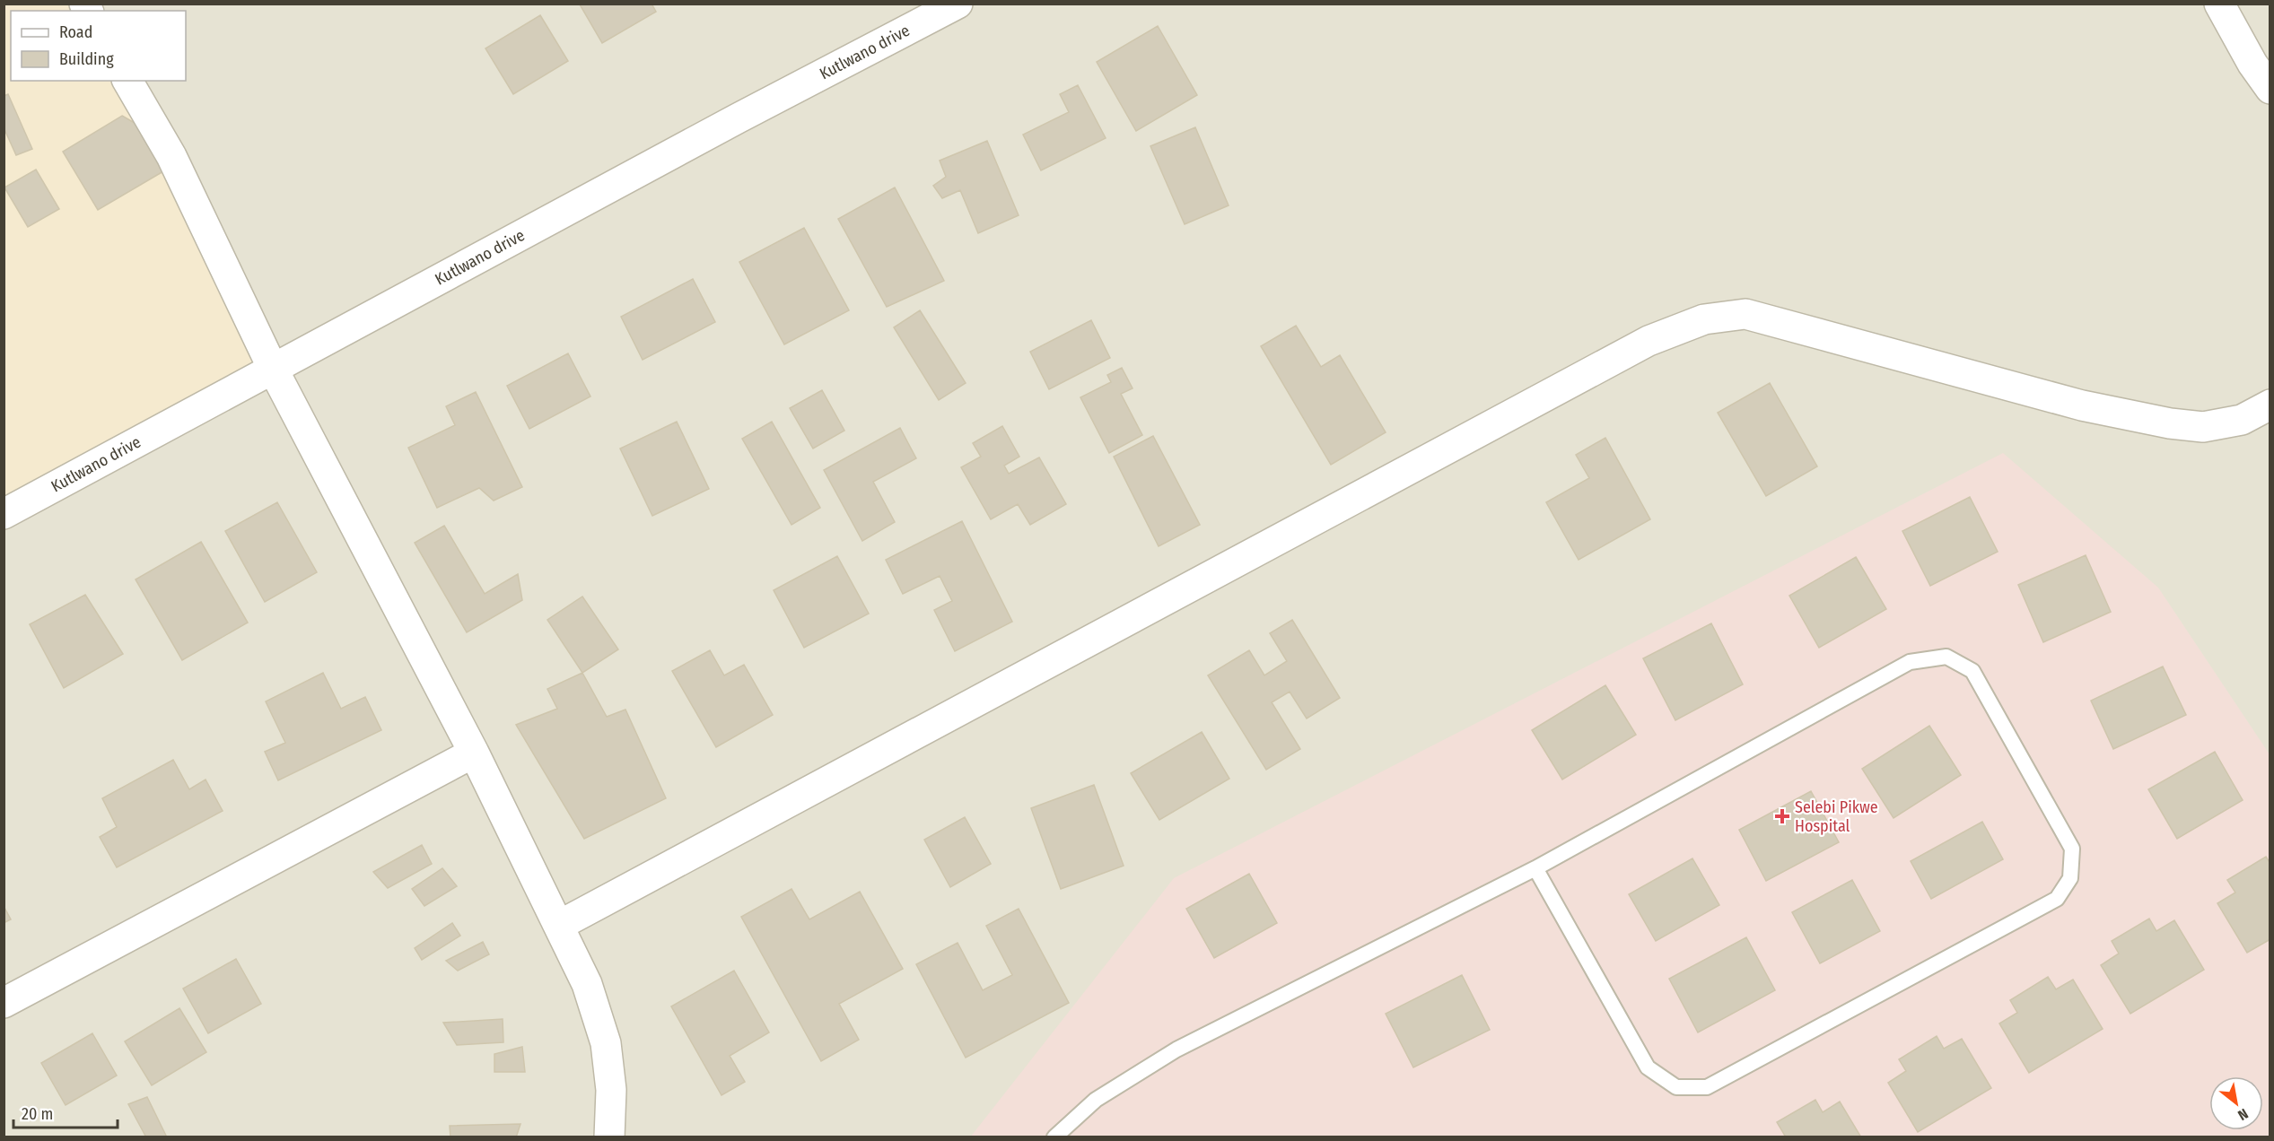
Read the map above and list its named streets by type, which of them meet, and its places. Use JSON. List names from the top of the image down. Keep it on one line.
{"streets":{"street":["Kutlwano drive"]},"places":{"health":["Selebi Pikwe Hospital"]},"legend":["Road","Building"],"scale_bar":"20 m","north":"bottom right"}
